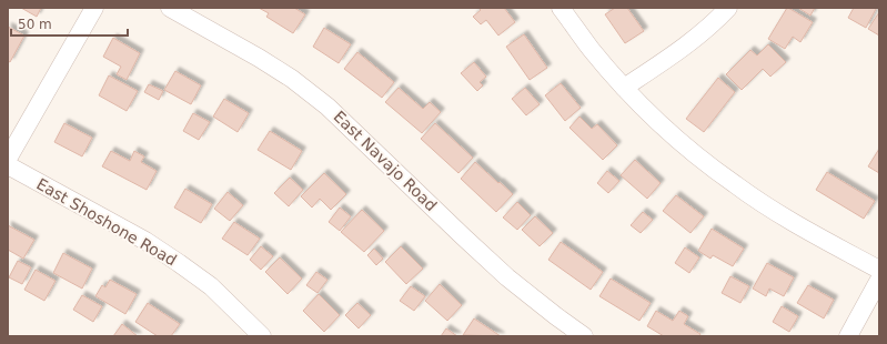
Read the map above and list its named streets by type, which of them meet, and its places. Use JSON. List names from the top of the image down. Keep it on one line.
{"streets":{"street":["East Navajo Road","East Shoshone Road"]},"scale_bar":"50 m"}
